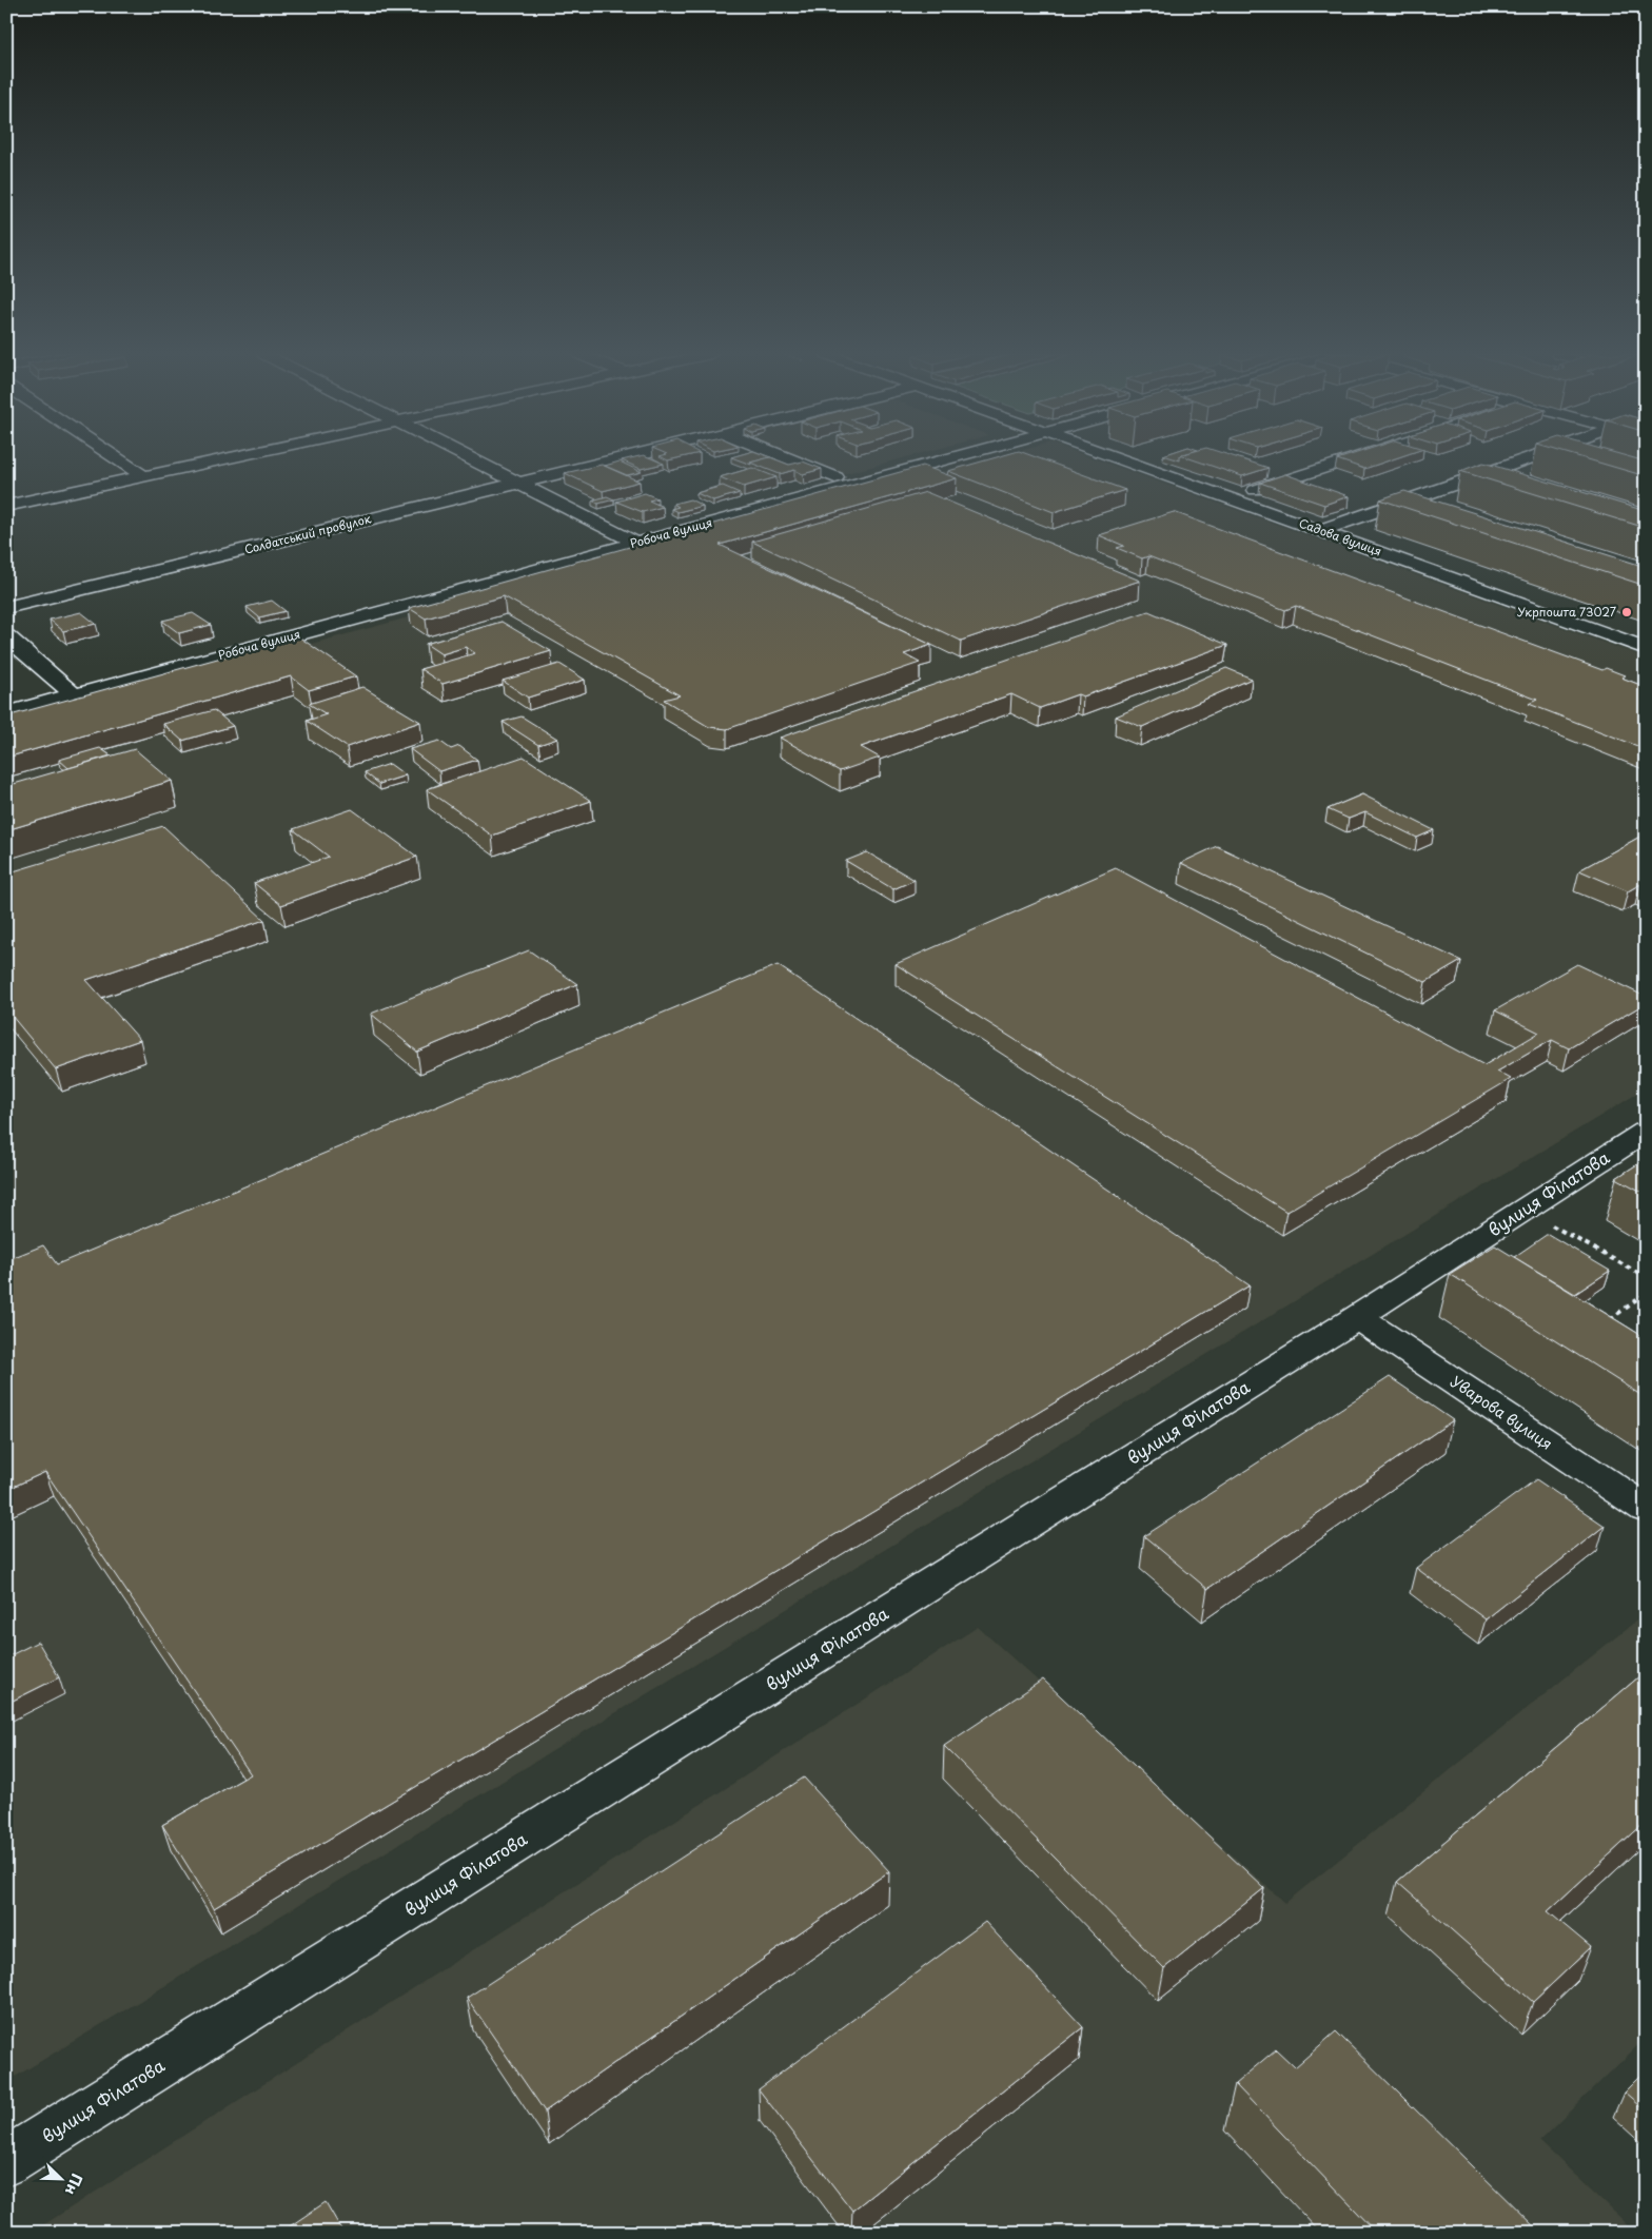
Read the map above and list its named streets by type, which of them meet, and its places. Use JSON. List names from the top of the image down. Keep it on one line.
{"streets":{"street":["Робоча вулиця","Солдатський провулок","Садова вулиця","вулиця Філатова","Уварова вулиця"]},"crossings":[["вулиця Філатова","Уварова вулиця"]],"places":["Укрпошта 73027"],"north":"bottom right"}
